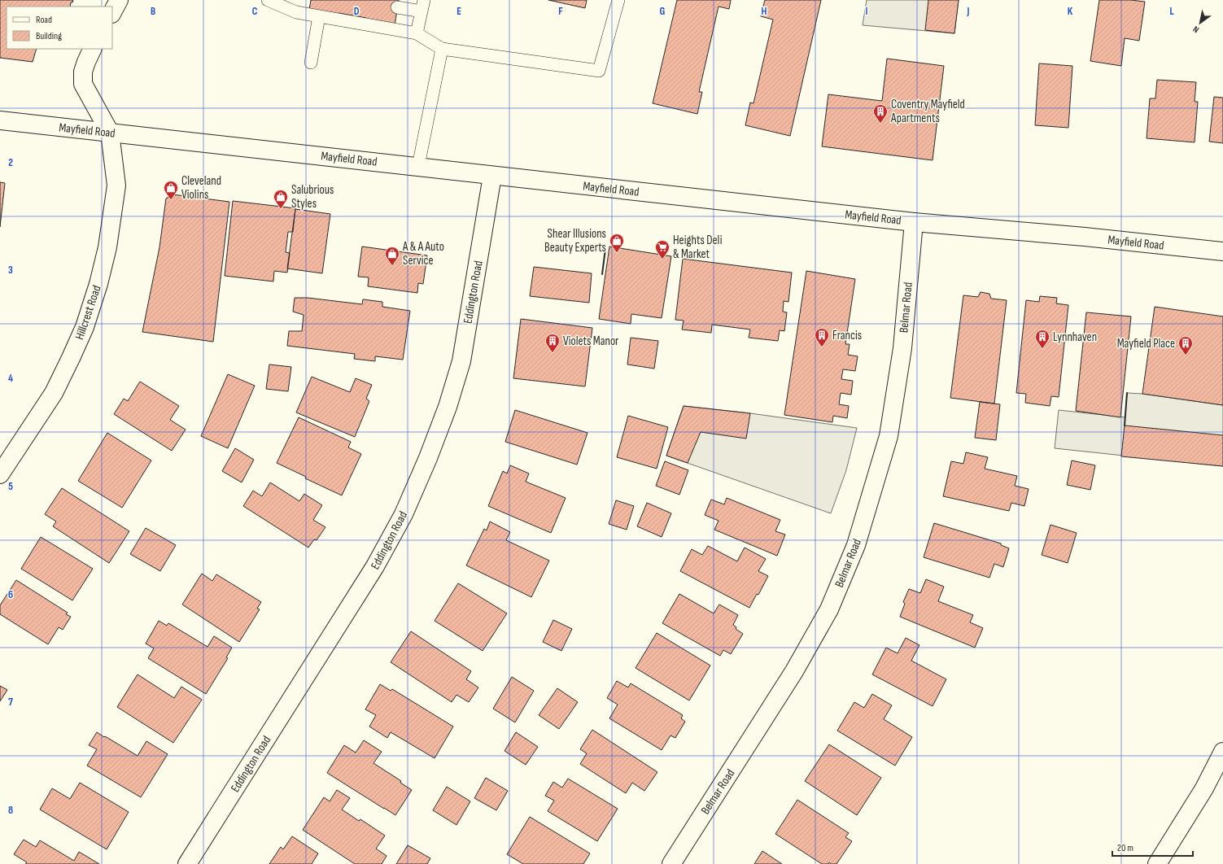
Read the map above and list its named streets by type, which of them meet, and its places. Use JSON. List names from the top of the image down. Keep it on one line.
{"streets":{"street":["Mayfield Road","Eddington Road","Belmar Road","Hillcrest Road"]},"crossings":[["Mayfield Road","Eddington Road"],["Mayfield Road","Belmar Road"],["Mayfield Road","Hillcrest Road"]],"places":{"building":["Coventry Mayfield Apartments","Francis","Lynnhaven","Violets Manor","Mayfield Place"],"shop":["Cleveland Violins","Salubrious Styles","Shear Illusions Beauty Experts","A & A Auto Service"],"supermarket":["Heights Deli & Market"]},"legend":["Road","Building"],"scale_bar":"20 m","north":"bottom left","grid":{"columns":["B","C","D","E","F","G","H","I","J","K","L"],"rows":["2","3","4","5","6","7","8"]}}
